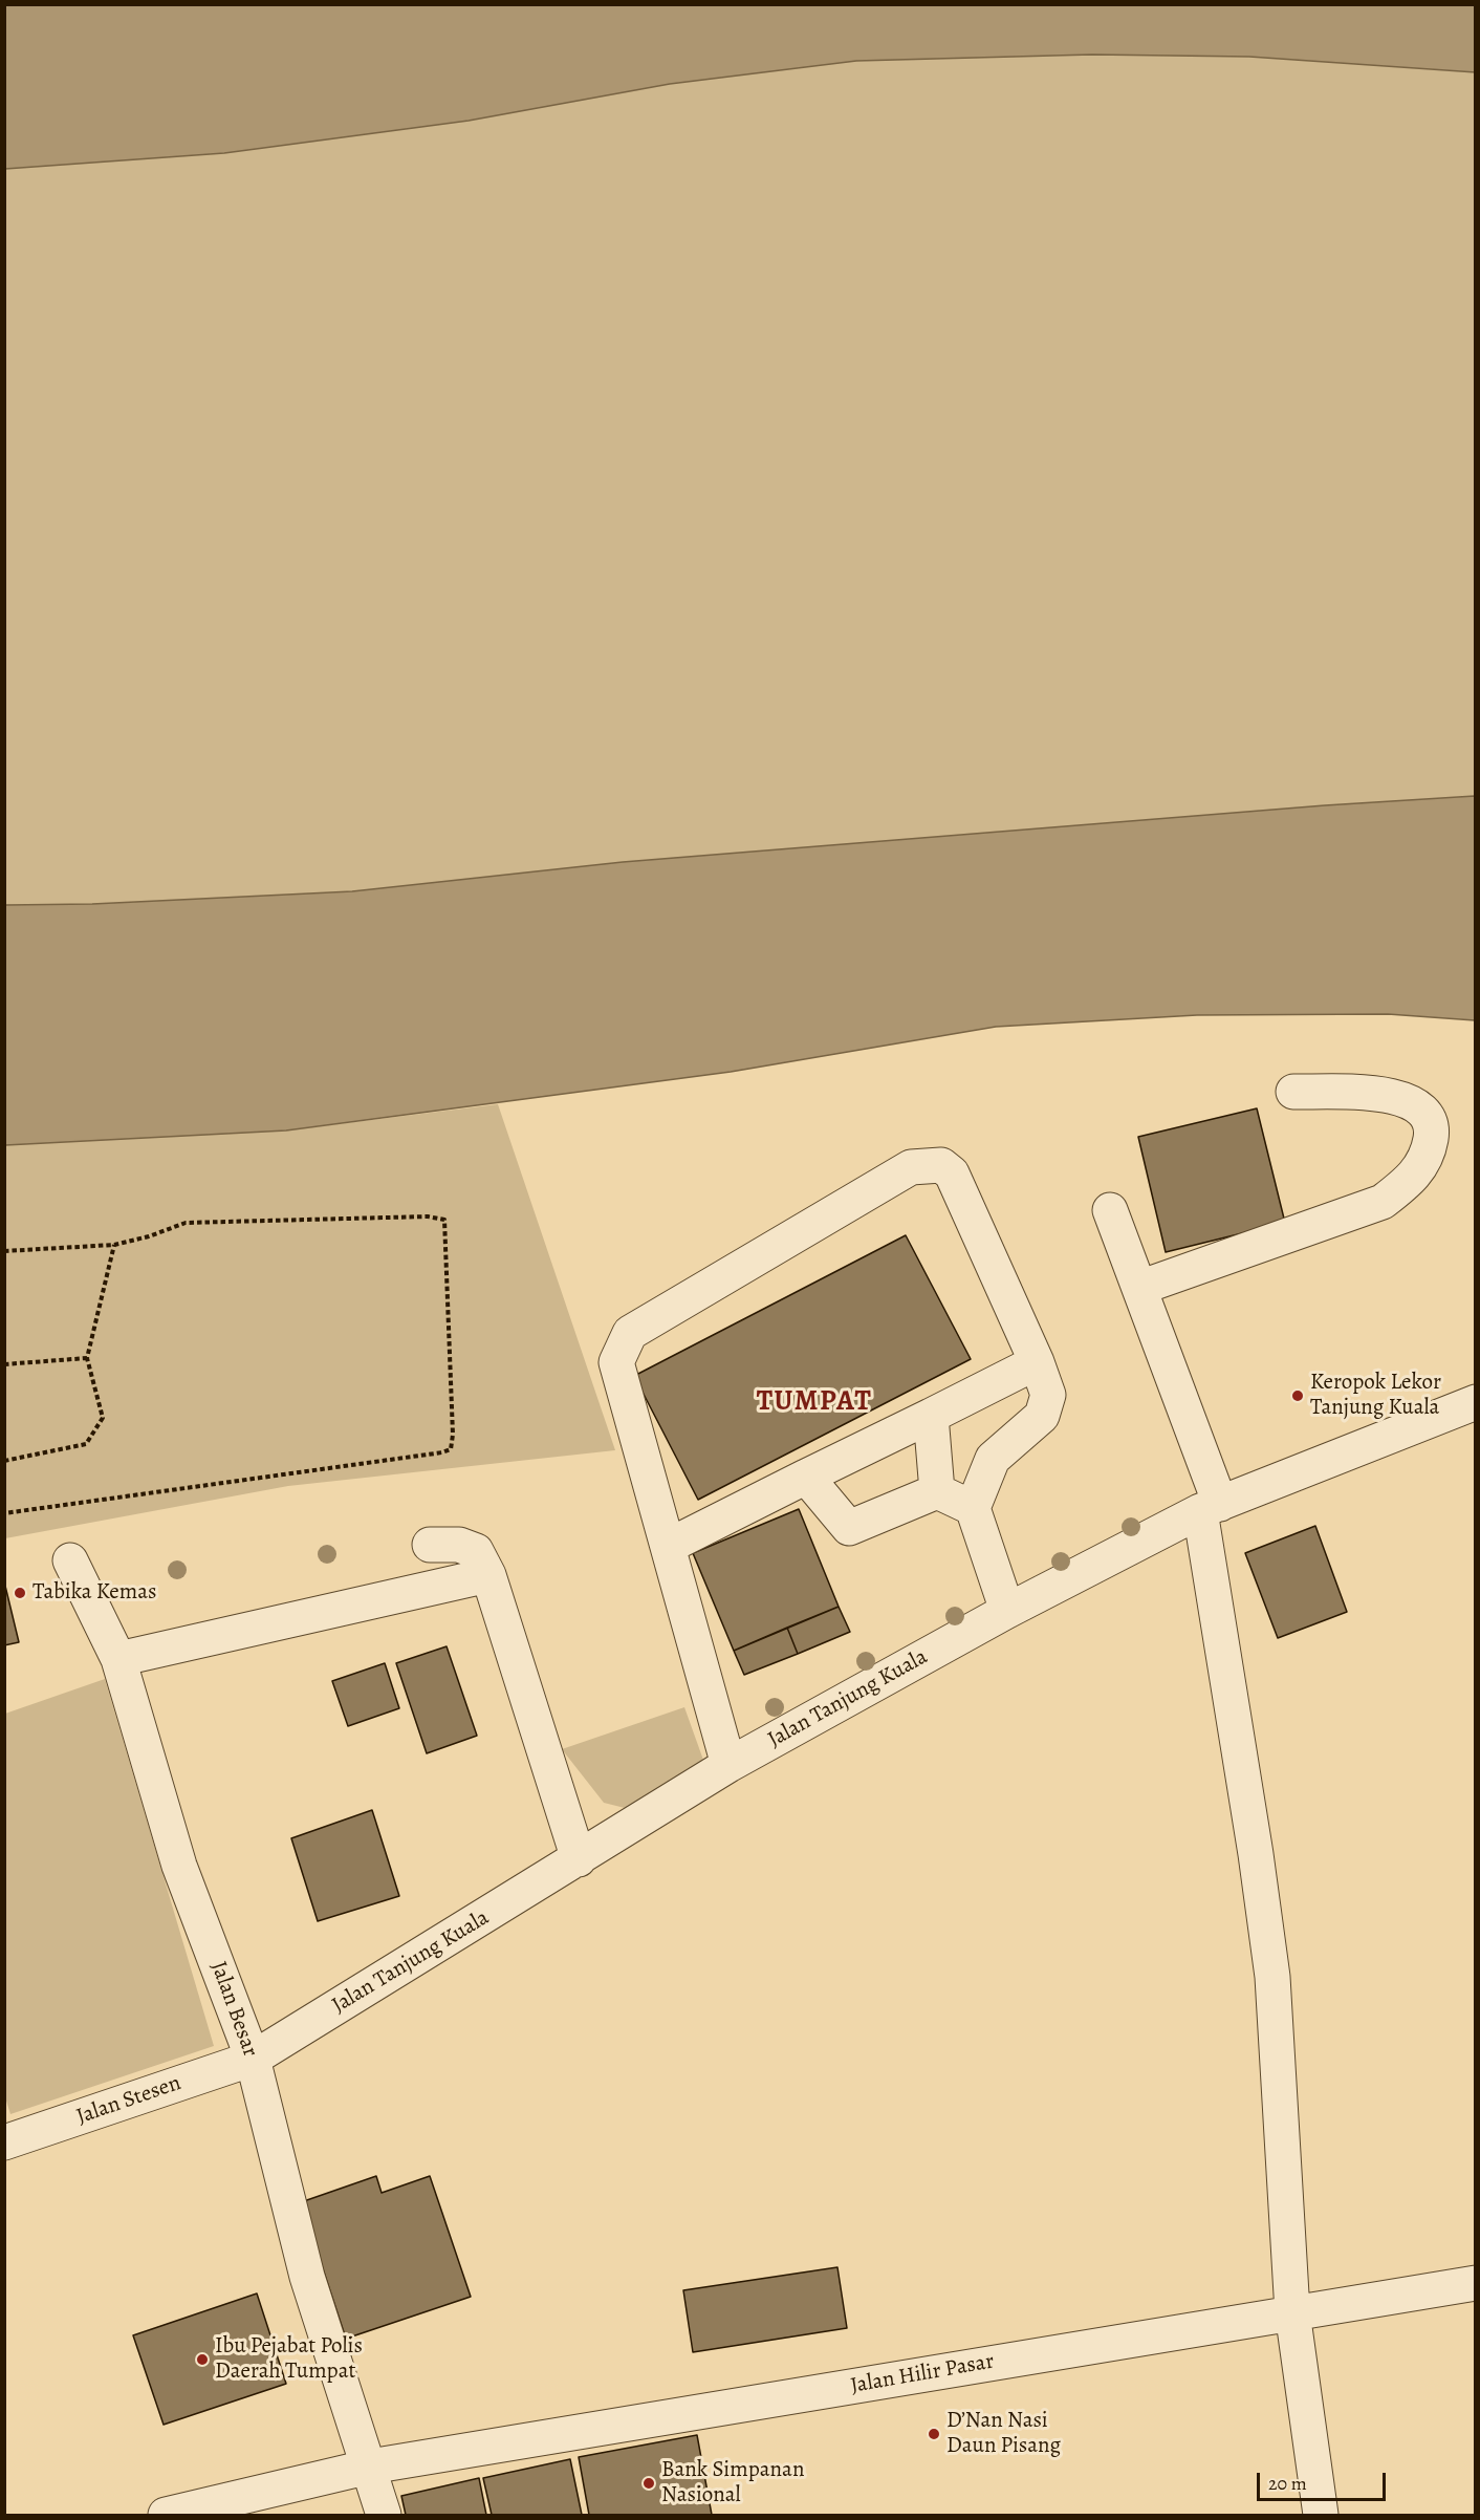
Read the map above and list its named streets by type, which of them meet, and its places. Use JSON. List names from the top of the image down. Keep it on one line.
{"streets":{"street":["Jalan Tanjung Kuala","Jalan Besar","Jalan Stesen","Jalan Hilir Pasar"]},"crossings":[["Jalan Tanjung Kuala","Jalan Besar"],["Jalan Tanjung Kuala","Jalan Stesen"],["Jalan Besar","Jalan Stesen"],["Jalan Besar","Jalan Hilir Pasar"]],"districts":["TUMPAT"],"places":["Keropok Lekor Tanjung Kuala","Tabika Kemas","Ibu Pejabat Polis Daerah Tumpat","D’Nan Nasi Daun Pisang","Bank Simpanan Nasional"],"scale_bar":"20 m"}
